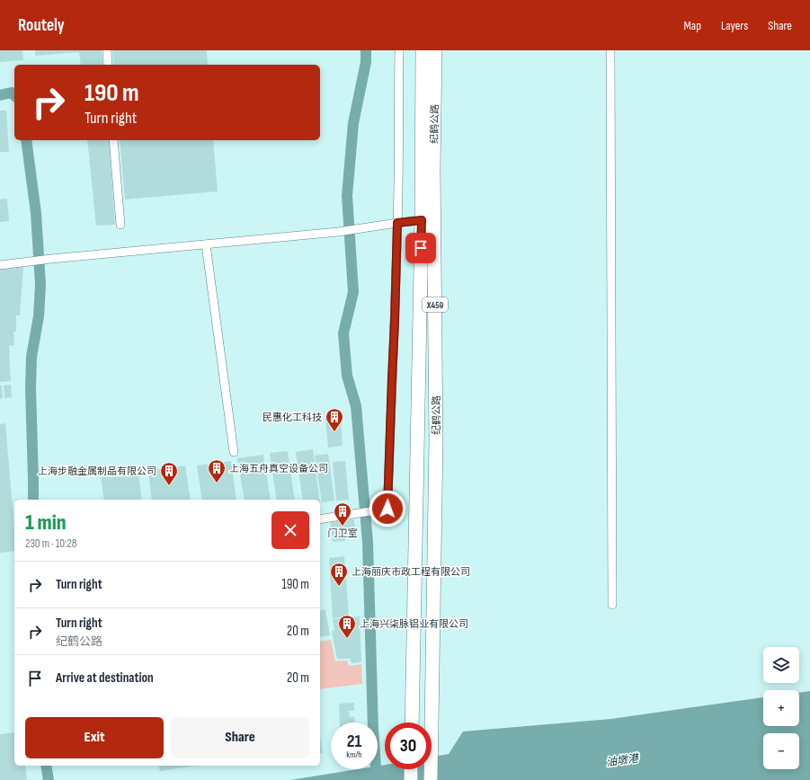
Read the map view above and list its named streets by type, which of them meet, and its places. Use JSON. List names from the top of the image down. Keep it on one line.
{"streets":{"main road":["纪鹤公路","X459"]},"water":["油墩港"],"places":{"building":["民惠化工科技","上海五舟真空设备公司","上海步融金属制品有限公司","门卫室","上海丽庆市政工程有限公司","上海兴柒脉铝业有限公司"]},"page":{"header":"Routely","nav":["Map","Layers","Share"],"turn":["190 m","Turn right"],"heading":["1 min","230 m · 10:28"],"list":[{"name":"Turn right","value":"190 m"},{"name":"Turn right","note":"纪鹤公路","value":"20 m"},{"name":"Arrive at destination","value":"20 m"}],"map_buttons":["+","−"],"buttons":["Exit","Share"],"speed":"21 km/h","limit":"30"}}
